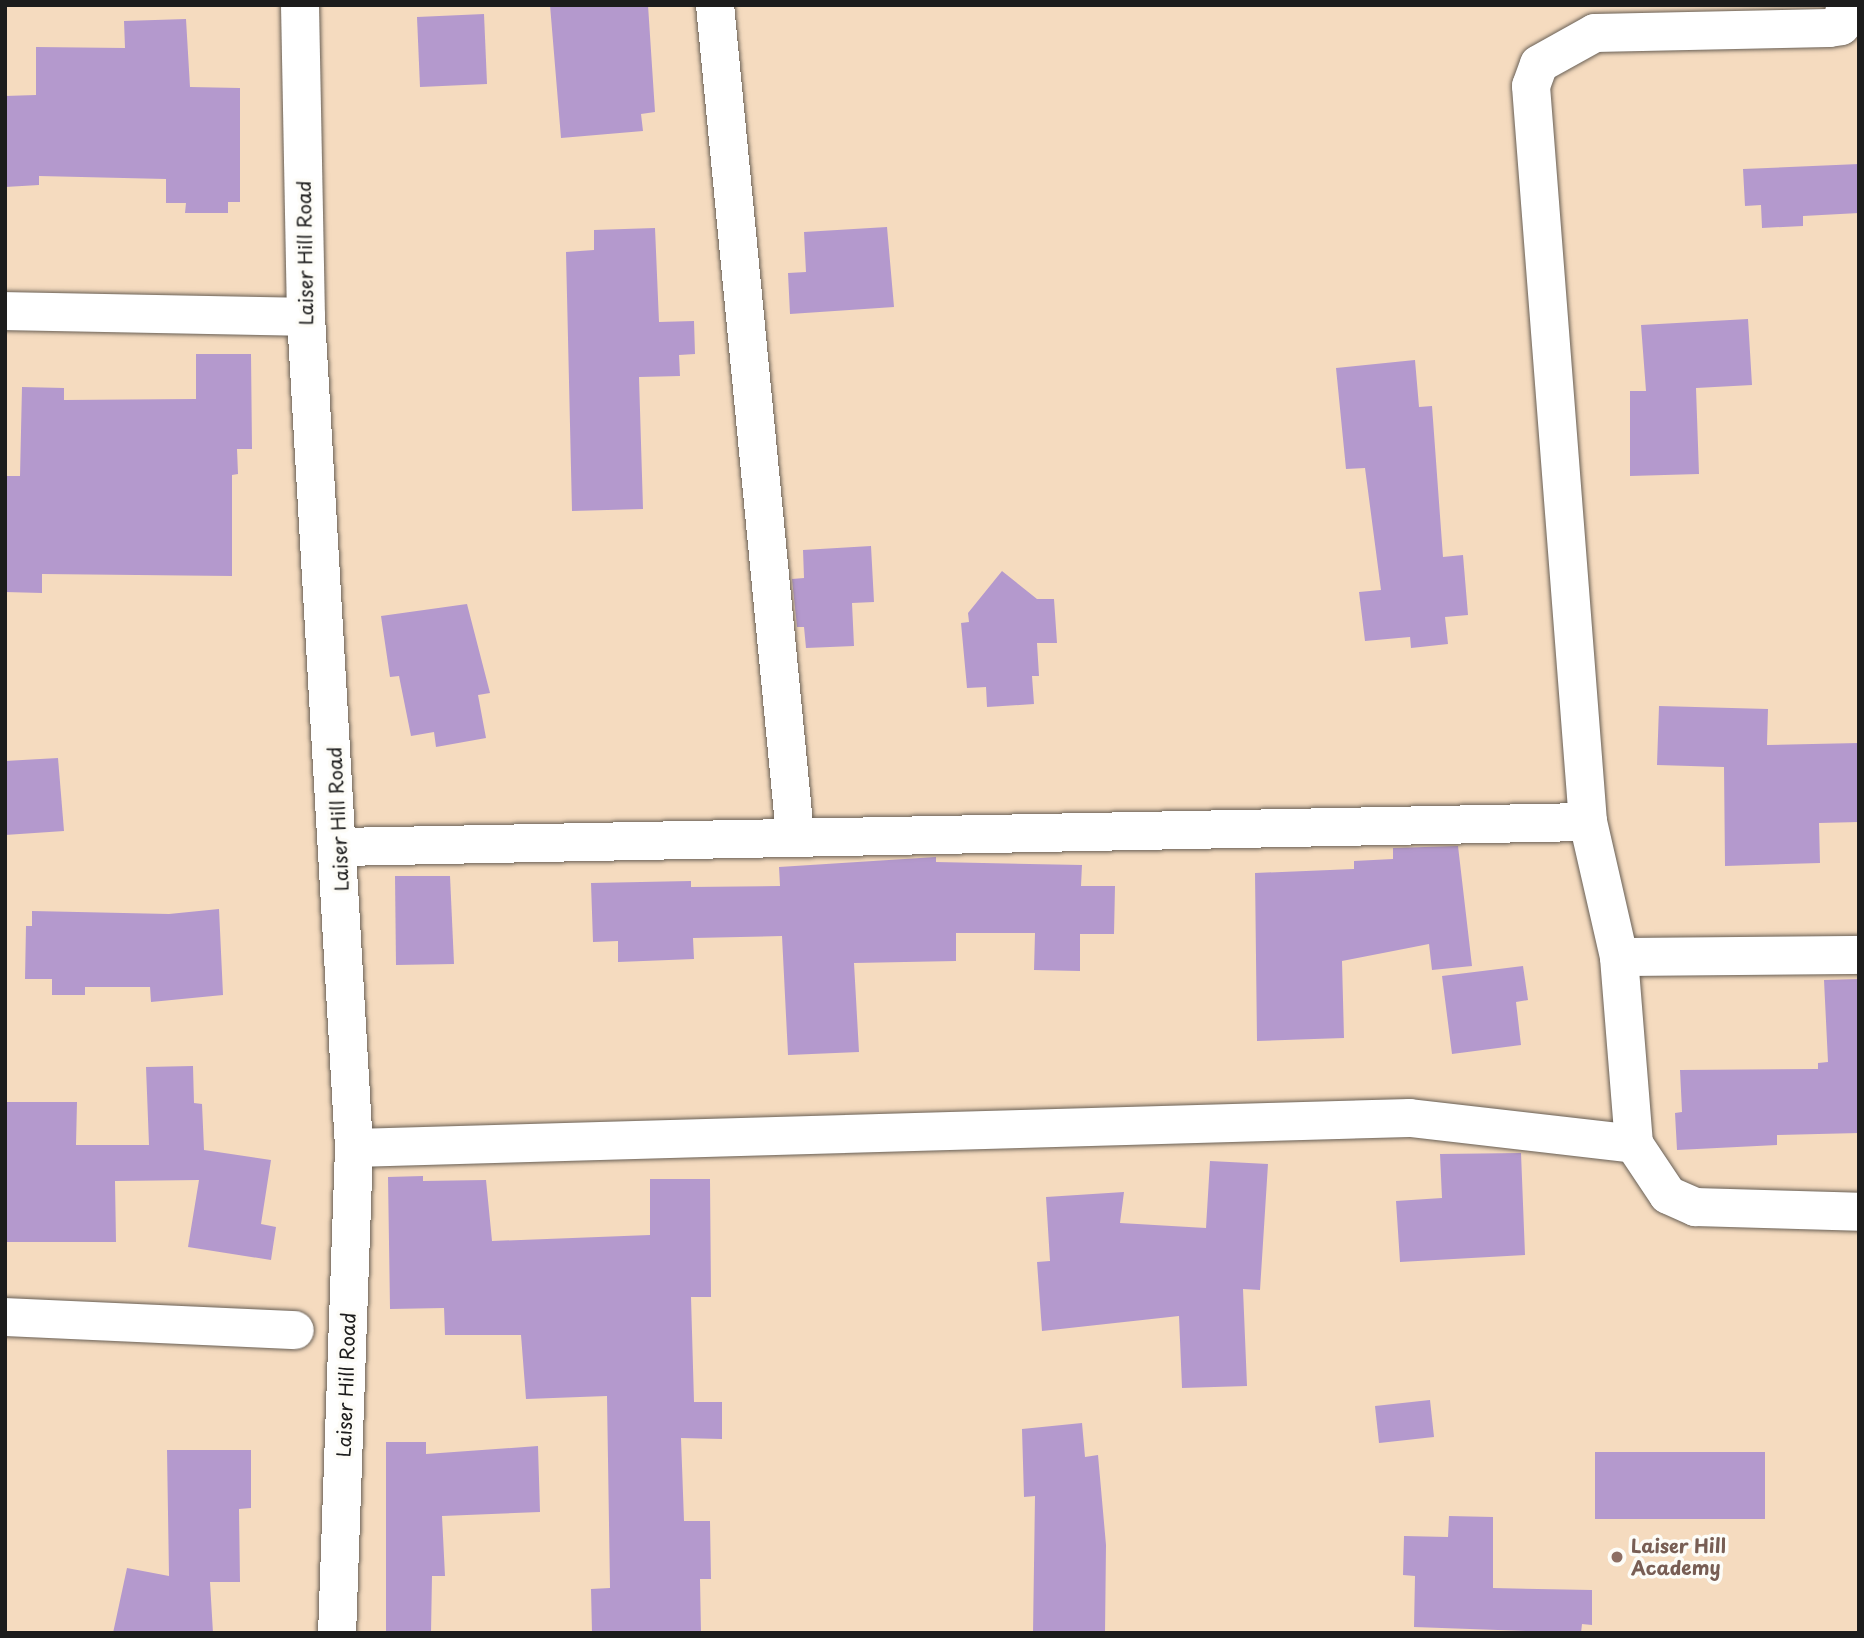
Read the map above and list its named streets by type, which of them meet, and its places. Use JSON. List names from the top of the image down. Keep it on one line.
{"streets":{"street":["Laiser Hill Road"]},"places":["Laiser Hill Academy"]}
